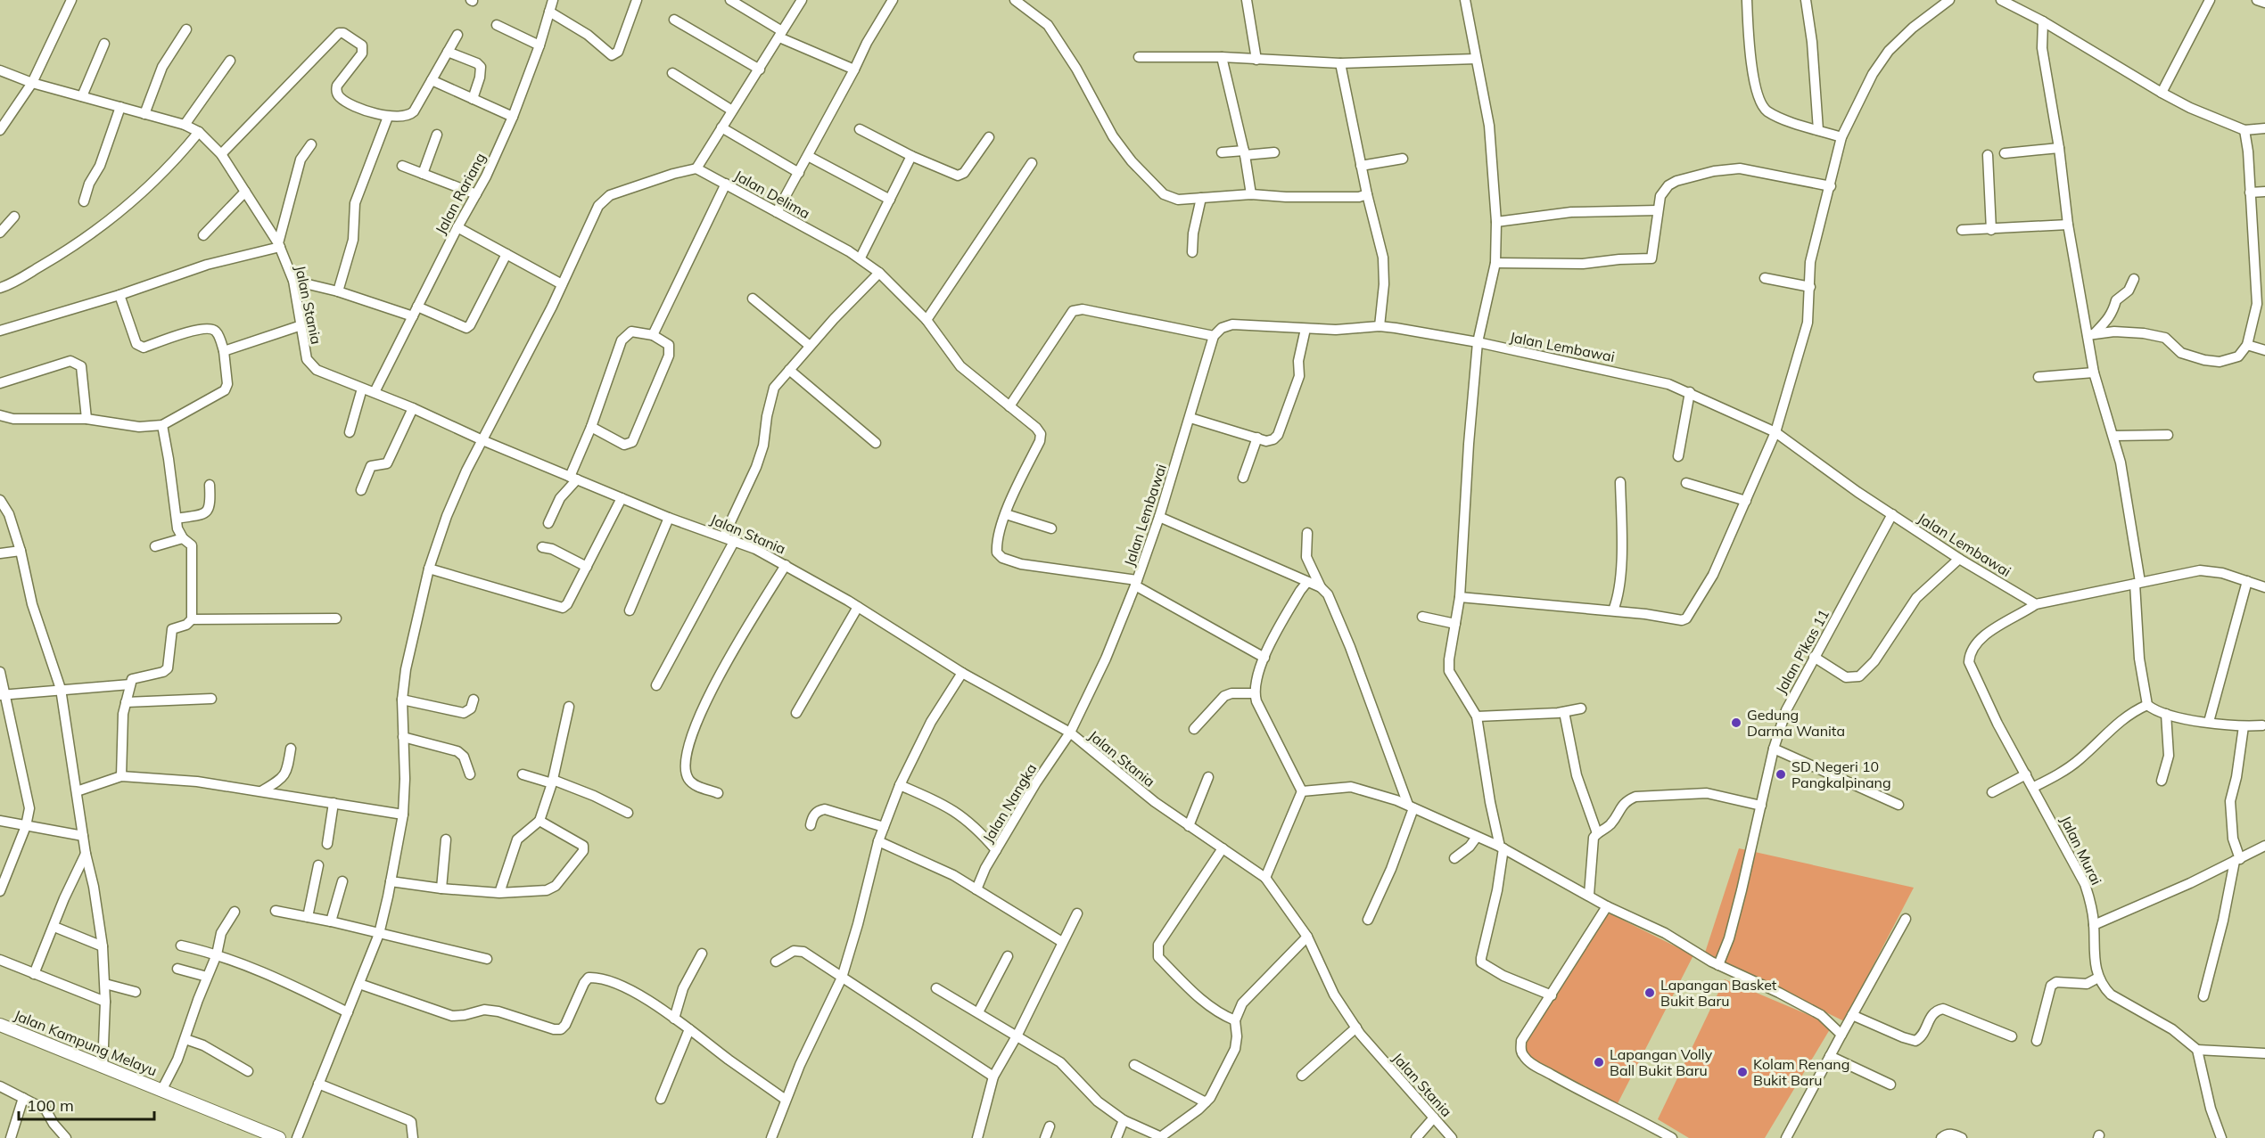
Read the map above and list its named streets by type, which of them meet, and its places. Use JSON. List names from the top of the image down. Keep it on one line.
{"streets":{"main road":["Jalan Kampung Melayu"],"street":["Jalan Rariang","Jalan Delima","Jalan Stania","Jalan Lembawai","Jalan Pikas 11","Jalan Nangka","Jalan Murai"]},"crossings":[["Jalan Rariang","Jalan Stania"],["Jalan Stania","Jalan Lembawai"],["Jalan Stania","Jalan Nangka"],["Jalan Lembawai","Jalan Pikas 11"],["Jalan Lembawai","Jalan Nangka"],["Jalan Lembawai","Jalan Murai"]],"places":["Gedung Darma Wanita","SD Negeri 10 Pangkalpinang","Lapangan Basket Bukit Baru","Lapangan Volly Ball Bukit Baru","Kolam Renang Bukit Baru"],"scale_bar":"100 m"}
